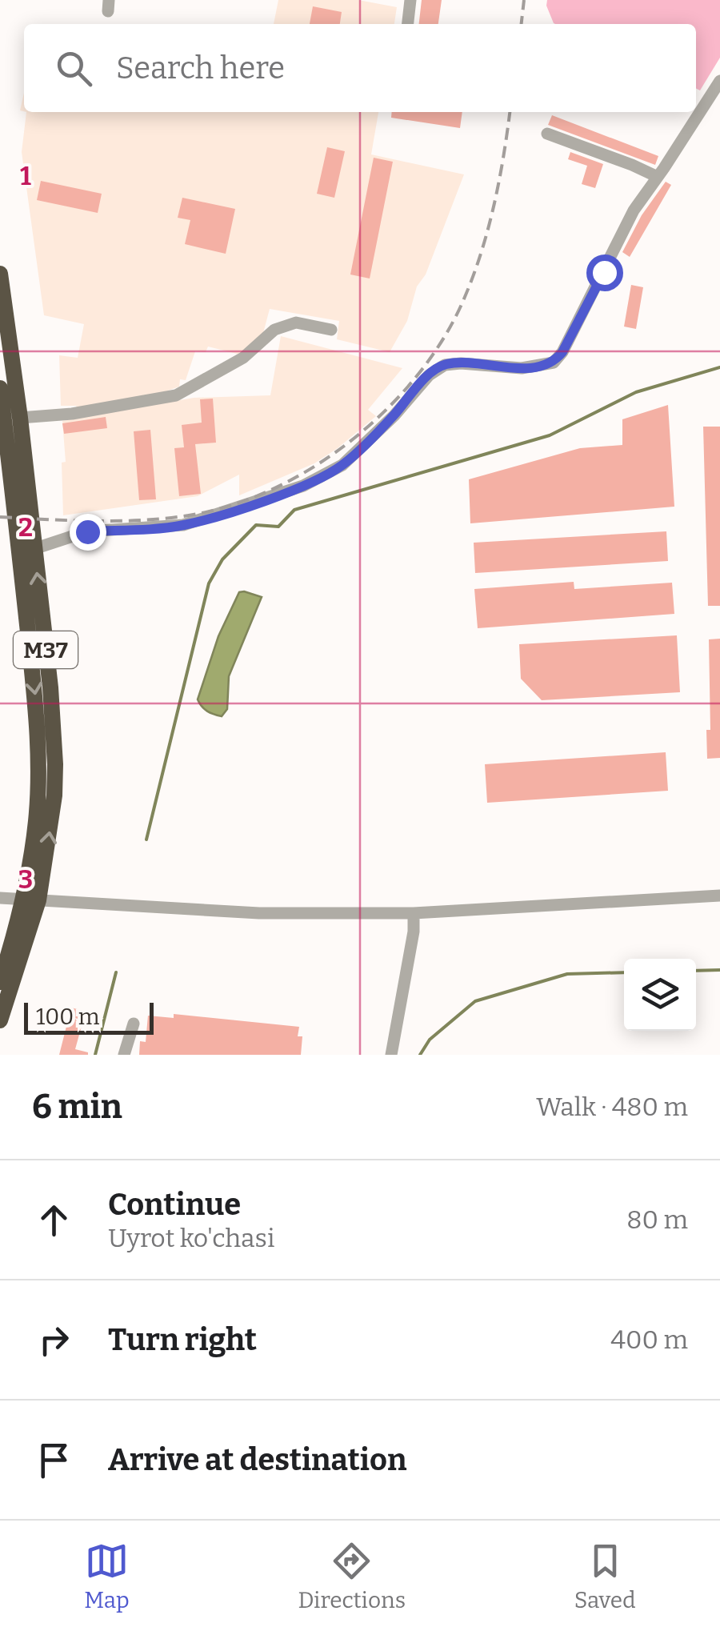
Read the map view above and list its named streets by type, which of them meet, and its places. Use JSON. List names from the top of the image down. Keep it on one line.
{"streets":{"highway":["M37"]},"scale_bar":"100 m","page":{"search":"Search here","scale":"100 m","heading":["6 min","Walk · 480 m"],"list":[["Continue","Uyrot ko'chasi","80 m"],["Turn right","400 m"],"Arrive at destination"],"nav":["Map","Directions","Saved"]},"grid":{"rows":["1","2","3"]}}
